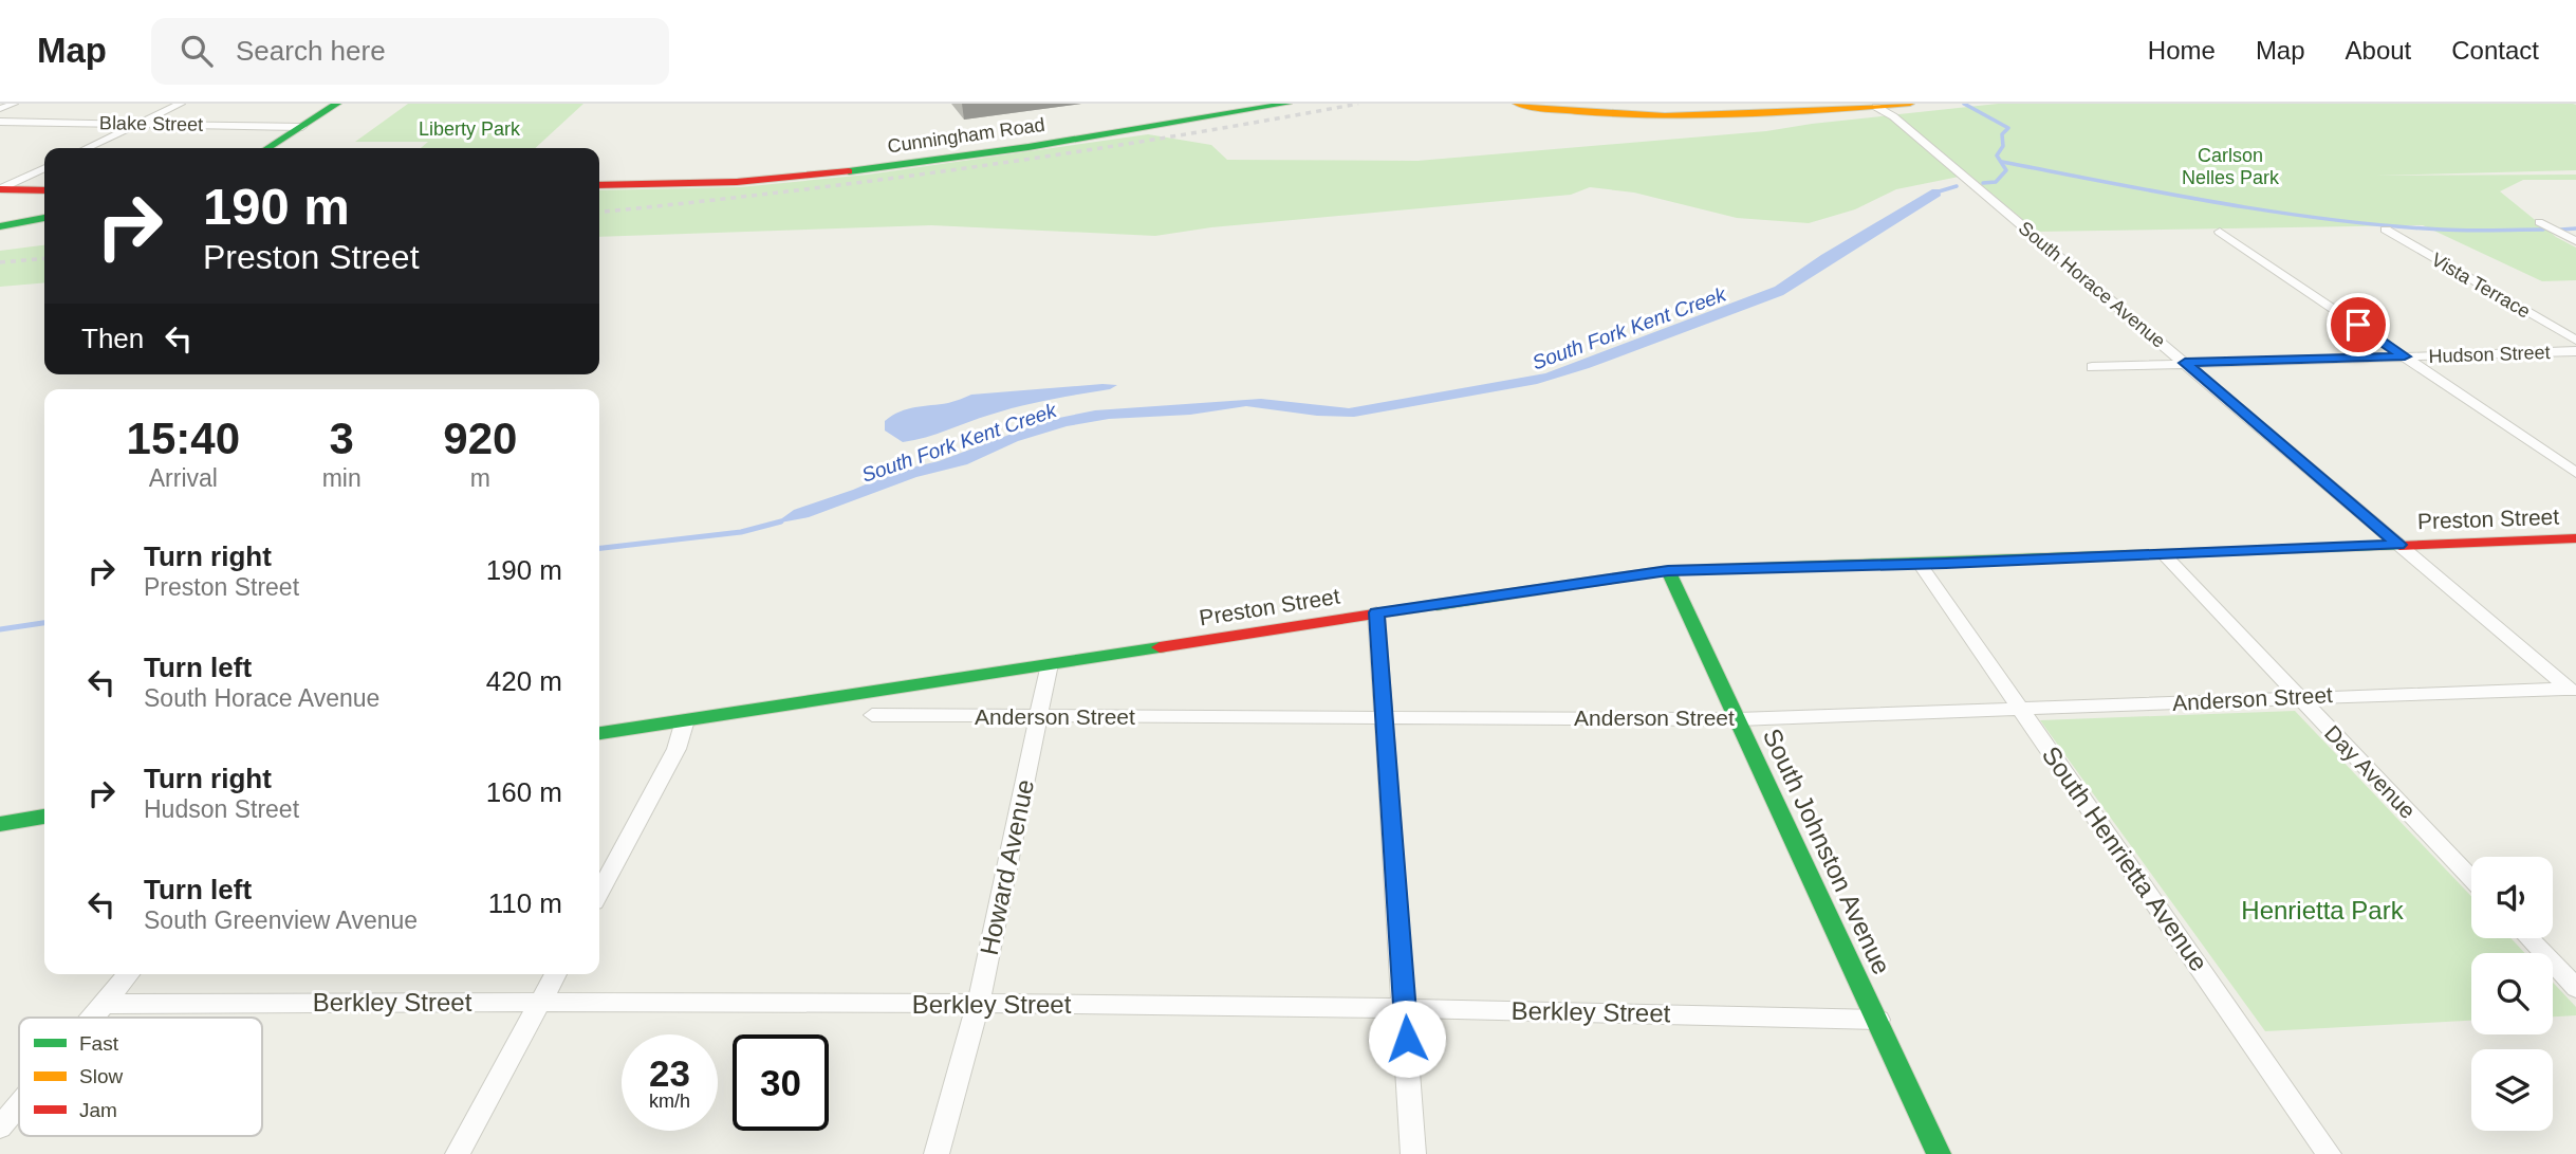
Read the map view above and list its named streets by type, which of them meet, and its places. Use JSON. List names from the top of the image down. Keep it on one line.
{"streets":{"street":["Blake Street","Cunningham Road","South Horace Avenue","Vista Terrace","Hudson Street","Preston Street","Anderson Street","Day Avenue","South Johnston Avenue","South Henrietta Avenue","Howard Avenue","Berkley Street"]},"crossings":[["South Horace Avenue","Hudson Street"],["South Horace Avenue","Preston Street"],["South Horace Avenue","Anderson Street"],["Preston Street","Day Avenue"],["Preston Street","South Johnston Avenue"],["Preston Street","South Henrietta Avenue"],["Preston Street","Howard Avenue"],["Anderson Street","Day Avenue"],["Anderson Street","South Johnston Avenue"],["Anderson Street","South Henrietta Avenue"],["Anderson Street","Howard Avenue"],["South Johnston Avenue","Berkley Street"],["Howard Avenue","Berkley Street"]],"water":["South Fork Kent Creek"],"parks":["Liberty Park","Carlson Nelles Park","Henrietta Park"],"legend":["Fast","Slow","Jam"],"page":{"header":"Map","search":"Search here","nav":["Home","Map","About","Contact"],"turn":["190 m","Preston Street"],"then":"Then","eta":["15:40","Arrival","3","min","920","m"],"list":[{"name":"Turn right","note":"Preston Street","value":"190 m"},{"name":"Turn left","note":"South Horace Avenue","value":"420 m"},{"name":"Turn right","note":"Hudson Street","value":"160 m"},{"name":"Turn left","note":"South Greenview Avenue","value":"110 m"}],"speed":"23 km/h","limit":"30"}}
